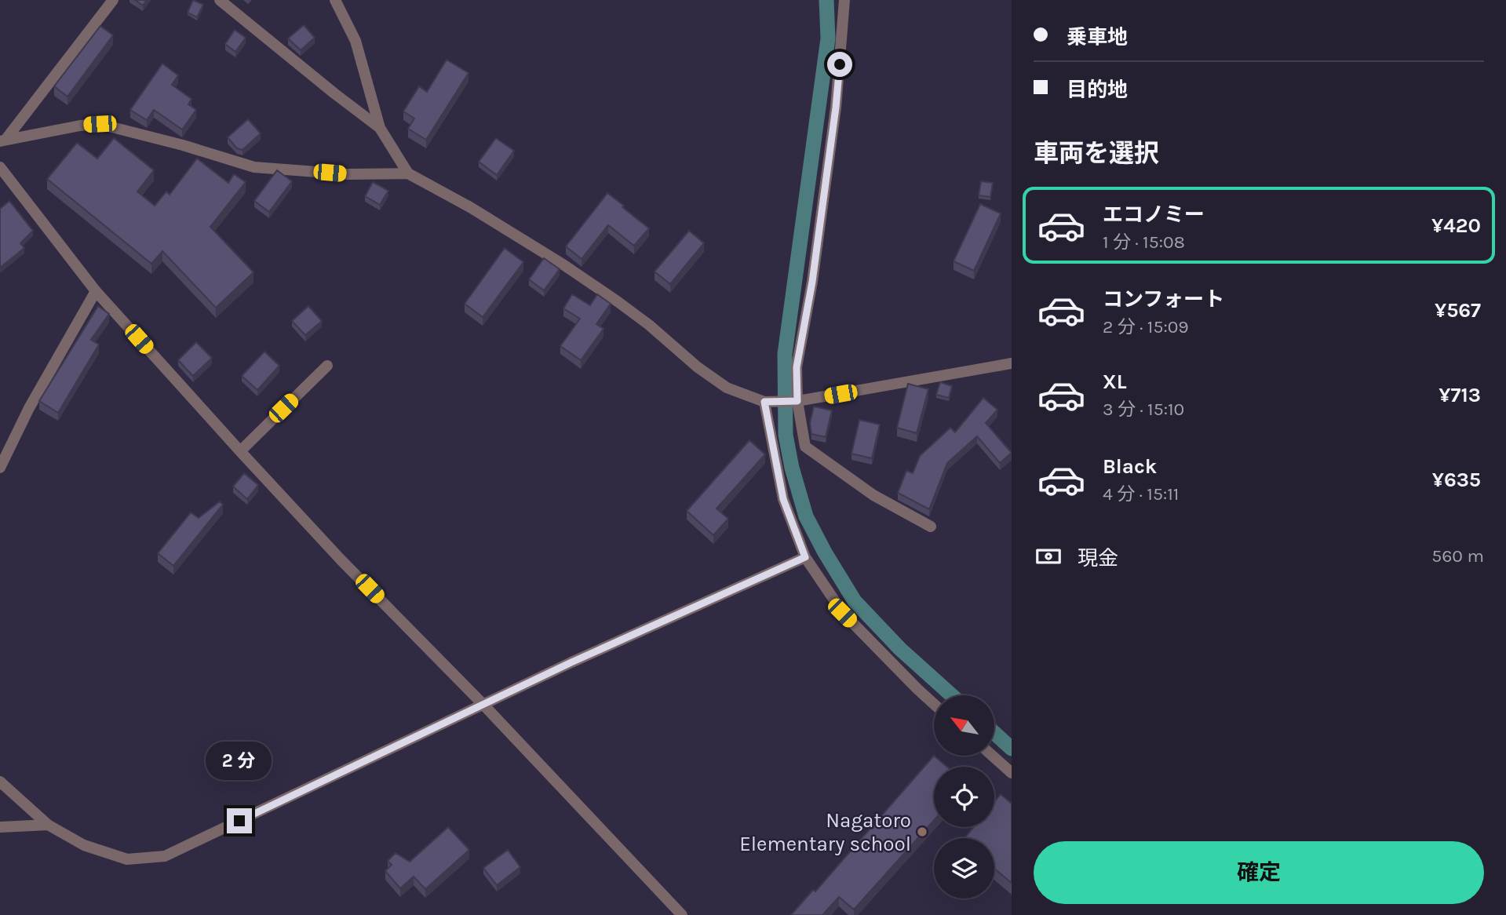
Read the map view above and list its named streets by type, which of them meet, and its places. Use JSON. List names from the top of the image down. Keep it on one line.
{"places":["Nagatoro Elementary school"],"north":"top left","page":{"banner":["乗車地","目的地"],"heading":"車両を選択","list":[{"name":"エコノミー","note":"1 分 · 15:08","value":"¥420"},{"name":"コンフォート","note":"2 分 · 15:09","value":"¥567"},{"name":"XL","note":"3 分 · 15:10","value":"¥713"},{"name":"Black","note":"4 分 · 15:11","value":"¥635"}],"pay":["現金","560 m"],"bubble":"2 分","buttons":"確定"}}
